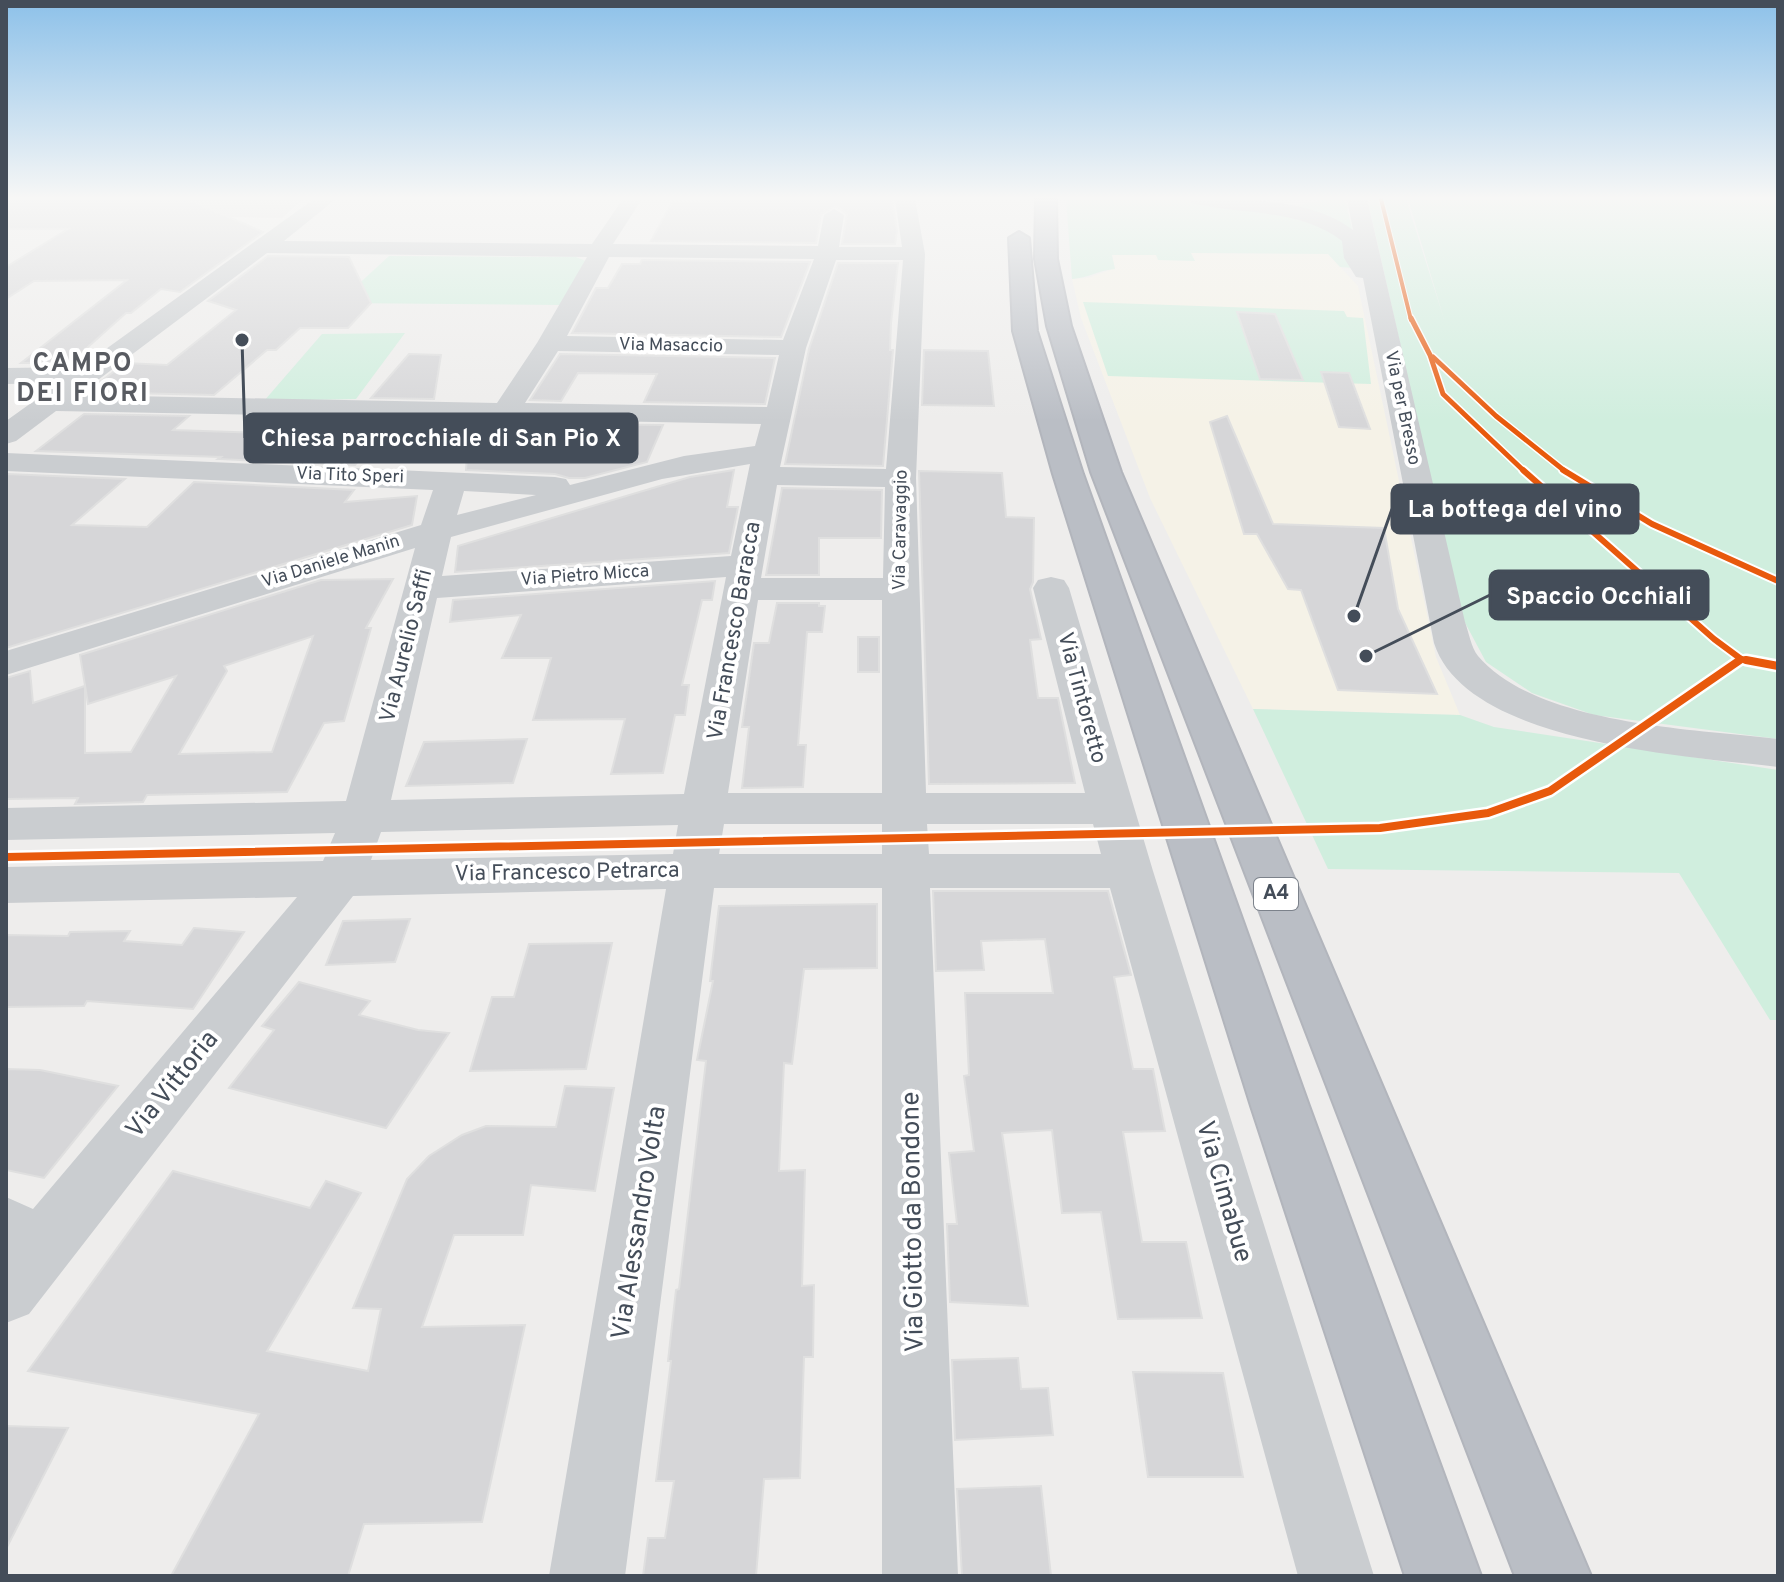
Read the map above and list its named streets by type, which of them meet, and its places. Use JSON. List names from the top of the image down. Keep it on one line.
{"streets":{"highway":["A4"],"street":["Via Masaccio","Via per Bresso","Via Tito Speri","Via Caravaggio","Via Daniele Manin","Via Pietro Micca","Via Francesco Baracca","Via Aurelio Saffi","Via Tintoretto","Via Francesco Petrarca","Via Vittoria","Via Cimabue","Via Giotto da Bondone","Via Alessandro Volta"]},"crossings":[["Via Masaccio","Via Francesco Baracca"],["Via Tito Speri","Via Daniele Manin"],["Via Tito Speri","Via Aurelio Saffi"],["Via Caravaggio","Via Daniele Manin"],["Via Caravaggio","Via Pietro Micca"],["Via Caravaggio","Via Francesco Petrarca"],["Via Caravaggio","Via Giotto da Bondone"],["Via Daniele Manin","Via Francesco Baracca"],["Via Daniele Manin","Via Aurelio Saffi"],["Via Pietro Micca","Via Francesco Baracca"],["Via Pietro Micca","Via Aurelio Saffi"],["Via Francesco Baracca","Via Francesco Petrarca"],["Via Francesco Baracca","Via Alessandro Volta"],["Via Aurelio Saffi","Via Francesco Petrarca"],["Via Aurelio Saffi","Via Vittoria"],["Via Tintoretto","Via Cimabue"],["Via Francesco Petrarca","Via Vittoria"],["Via Francesco Petrarca","Via Cimabue"],["Via Francesco Petrarca","Via Giotto da Bondone"],["Via Francesco Petrarca","Via Alessandro Volta"]],"districts":["CAMPO DEI FIORI"],"places":["Chiesa parrocchiale di San Pio X","La bottega del vino","Spaccio Occhiali"]}
